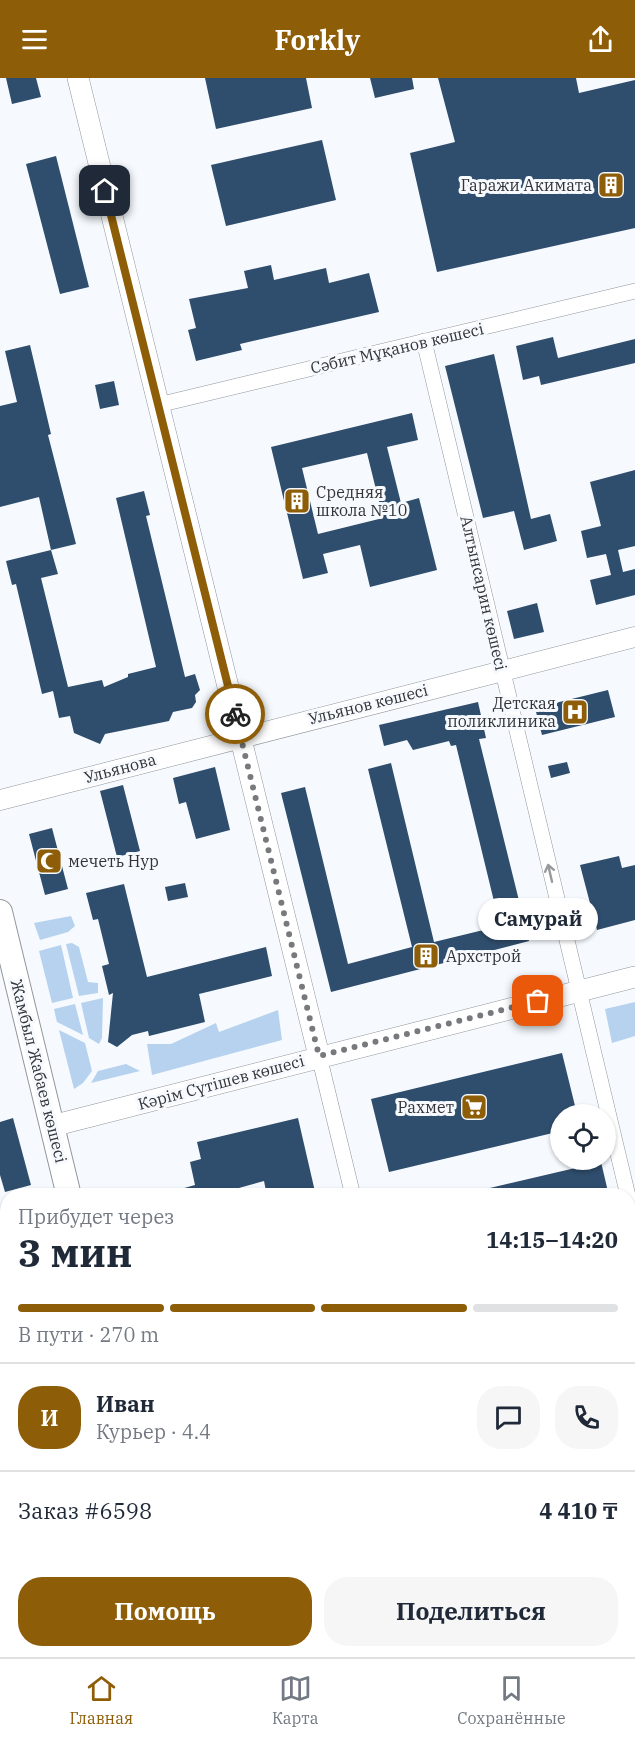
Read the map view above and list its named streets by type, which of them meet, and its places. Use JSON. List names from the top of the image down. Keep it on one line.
{"streets":{"main road":["Жамбыл Жабаев көшесі","Кәрім Сүтішев көшесі"],"street":["Сәбит Мұқанов көшесі","Алтынсарин көшесі","Ульянов көшесі","Ульянова"]},"crossings":[["Сәбит Мұқанов көшесі","Алтынсарин көшесі"],["Алтынсарин көшесі","Ульянов көшесі"],["Алтынсарин көшесі","Кәрім Сүтішев көшесі"],["Ульянов көшесі","Ульянова"],["Жамбыл Жабаев көшесі","Кәрім Сүтішев көшесі"]],"one_way":["Алтынсарин көшесі"],"places":{"building":["Гаражи Акимата","Средняя школа №10","Архстрой"],"hospital":["Детская поликлиника"],"mosque":["мечеть Нур"],"other":["Самурай"],"supermarket":["Рахмет"]},"page":{"header":"Forkly","bubble":"Самурай","heading":["3 мин","Прибудет через","14:15–14:20"],"panel":["Иван","Курьер · 4.4","Заказ #6598","4 410 ₸"],"bar":"В пути · 270 m","round":"И","buttons":["Помощь","Поделиться"],"tabs":["Главная","Карта","Сохранённые"]}}
